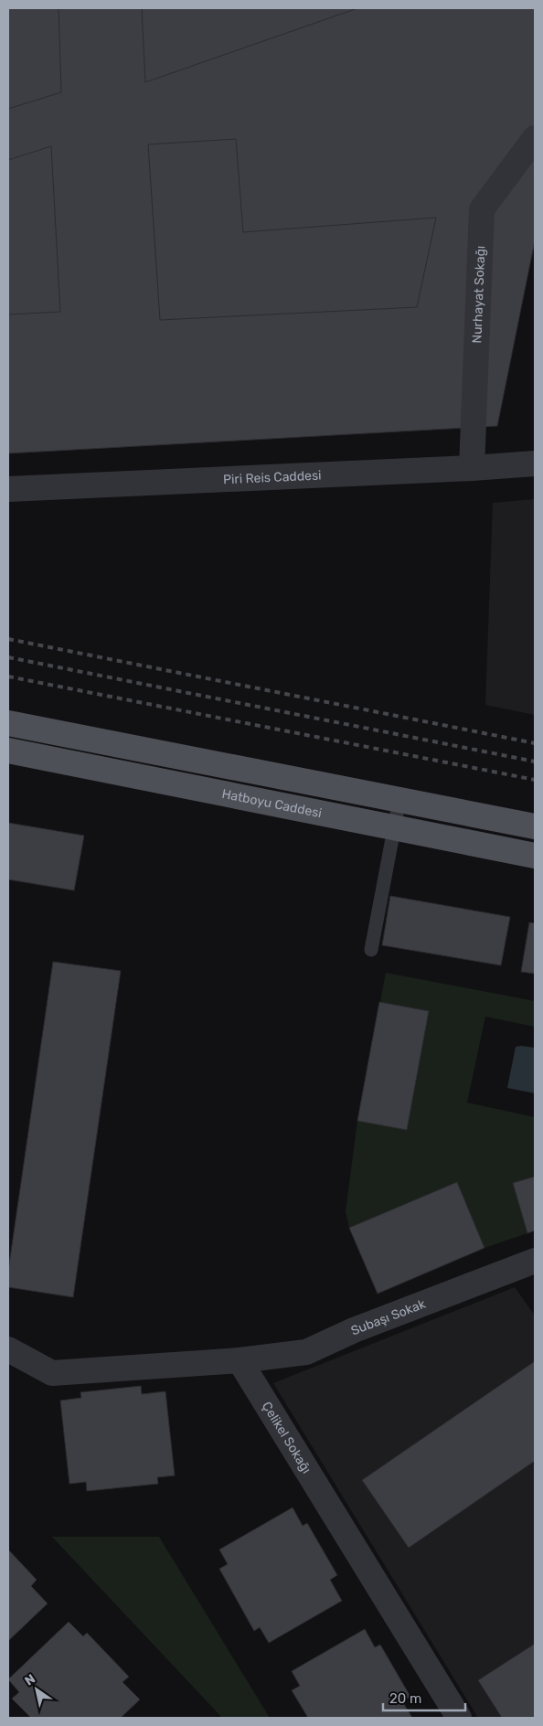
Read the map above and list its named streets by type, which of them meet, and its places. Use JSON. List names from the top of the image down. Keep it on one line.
{"streets":{"main road":["Hatboyu Caddesi"],"street":["Nurhayat Sokağı","Piri Reis Caddesi","Subaşı Sokak","Çelikel Sokağı"]},"crossings":[["Nurhayat Sokağı","Piri Reis Caddesi"],["Subaşı Sokak","Çelikel Sokağı"]],"scale_bar":"20 m","north":"top left"}
